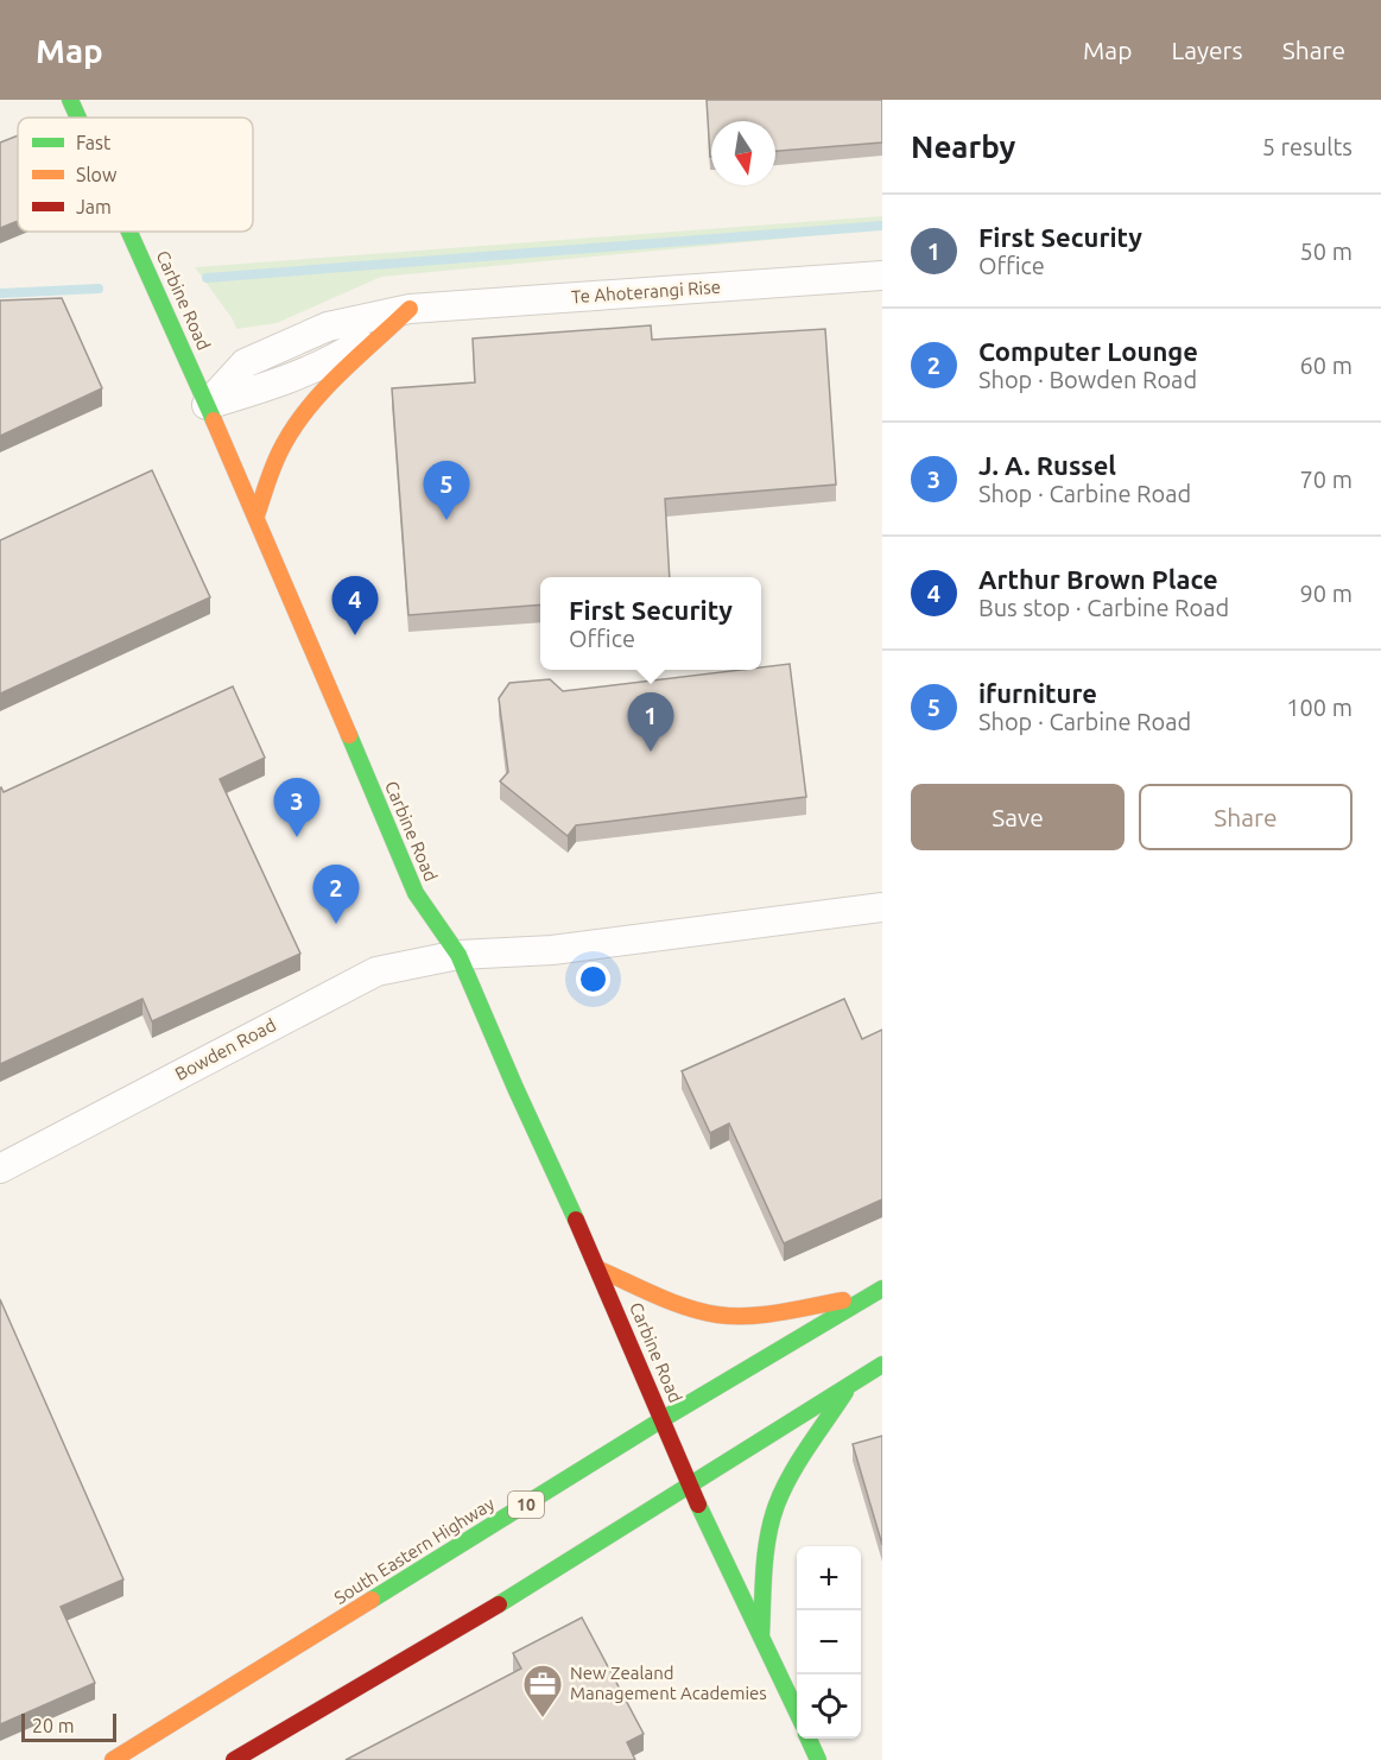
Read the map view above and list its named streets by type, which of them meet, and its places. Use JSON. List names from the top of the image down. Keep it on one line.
{"streets":{"main road":["Carbine Road","10","South Eastern Highway"],"street":["Te Ahoterangi Rise","Bowden Road"]},"crossings":[["Te Ahoterangi Rise","Carbine Road"],["Carbine Road","Bowden Road"],["Carbine Road","South Eastern Highway"]],"places":{"office":["New Zealand Management Academies"]},"legend":["Fast","Slow","Jam"],"scale_bar":"20 m","north":"bottom","page":{"header":"Map","nav":["Map","Layers","Share"],"heading":["Nearby","5 results"],"list":[{"mark":"1","name":"First Security","note":"Office","value":"50 m"},{"mark":"2","name":"Computer Lounge","note":"Shop · Bowden Road","value":"60 m"},{"mark":"3","name":"J. A. Russel","note":"Shop · Carbine Road","value":"70 m"},{"mark":"4","name":"Arthur Brown Place","note":"Bus stop · Carbine Road","value":"90 m"},{"mark":"5","name":"ifurniture","note":"Shop · Carbine Road","value":"100 m"}],"pins":["5","4","1","3","2"],"popup":["First Security","Office"],"buttons":["Save","Share"],"map_buttons":["+","−"],"scale":"20 m"}}
